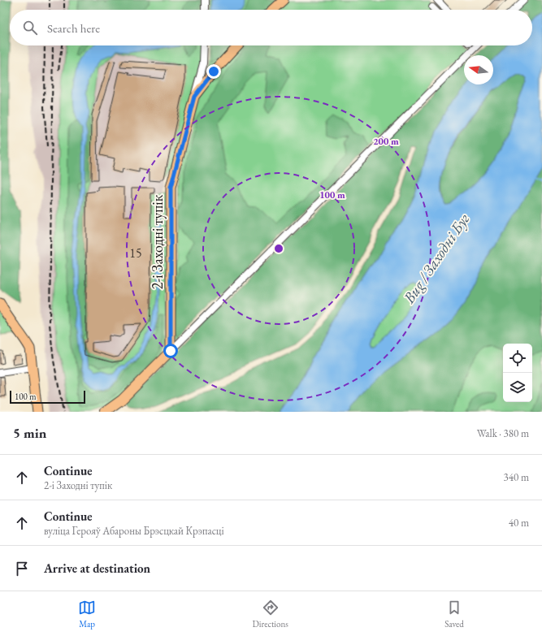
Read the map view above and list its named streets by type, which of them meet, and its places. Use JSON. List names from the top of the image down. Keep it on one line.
{"streets":{"main road":["2-і Заходні тупік"]},"water":["Bug / Заходні Буг"],"house_numbers":["15"],"scale_bar":"100 m","north":"left","page":{"search":"Search here","scale":"100 m","heading":["5 min","Walk · 380 m"],"list":[["Continue","2-і Заходні тупік","340 m"],["Continue","вуліца Герояў Абароны Брэсцкай Крэпасці","40 m"],"Arrive at destination"],"nav":["Map","Directions","Saved"]},"rings":["200 m","100 m"]}
